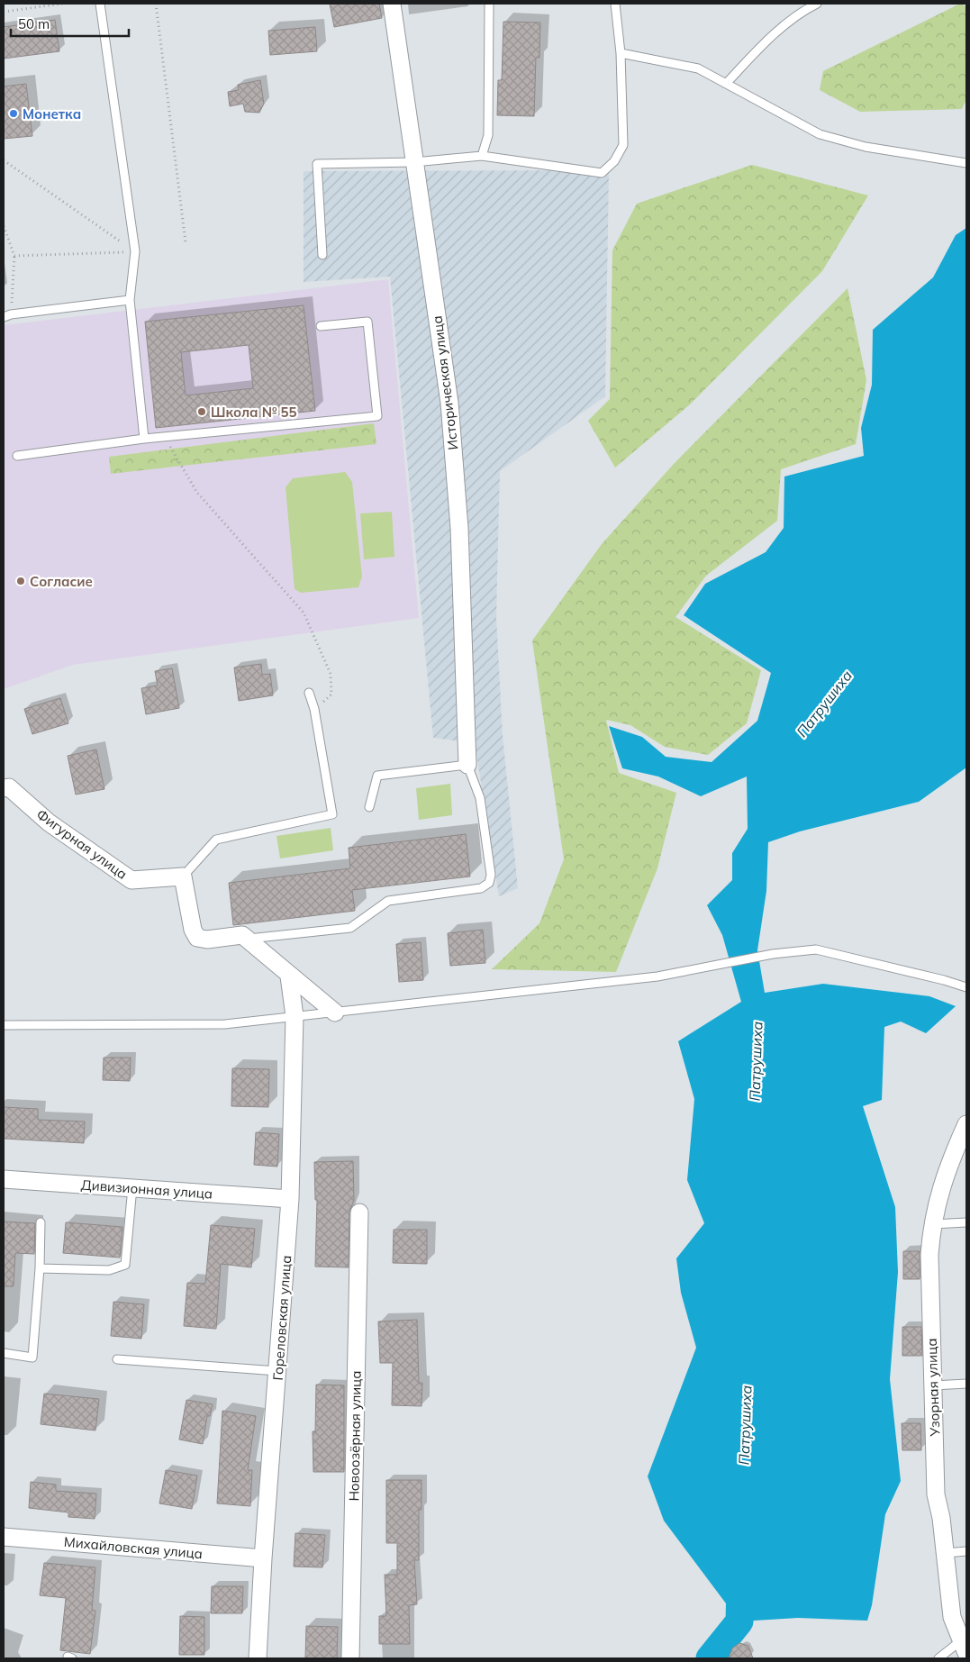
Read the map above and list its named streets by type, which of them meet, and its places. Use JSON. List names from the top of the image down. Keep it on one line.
{"streets":{"street":["Историческая улица","Фигурная улица","Дивизионная улица","Гореловская улица","Узорная улица","Новоозёрная улица","Михайловская улица"]},"crossings":[["Дивизионная улица","Гореловская улица"],["Гореловская улица","Михайловская улица"]],"water":["Патрушиха"],"places":["Монетка","Школа № 55","Согласие"],"scale_bar":"50 m"}
